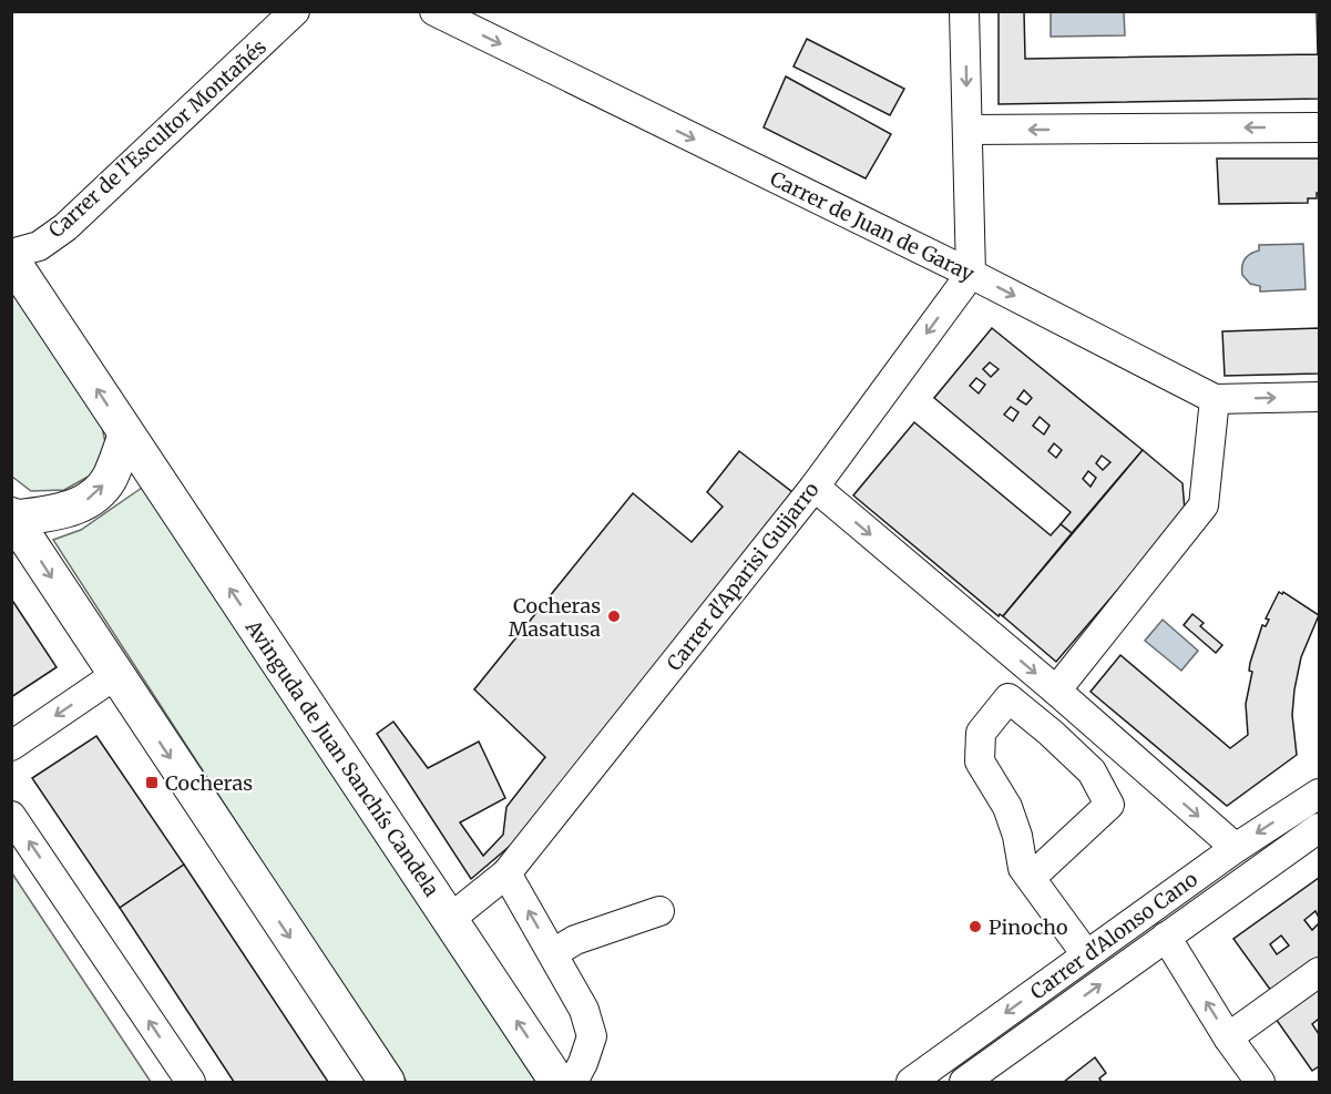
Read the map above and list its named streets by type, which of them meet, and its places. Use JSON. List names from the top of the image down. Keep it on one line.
{"streets":{"main road":["Avinguda de Juan Sanchís Candela"],"street":["Carrer de l'Escultor Montañés","Carrer de Juan de Garay","Carrer d'Aparisi Guijarro","Carrer d'Alonso Cano"]},"crossings":[["Carrer de Juan de Garay","Carrer d'Aparisi Guijarro"],["Carrer d'Aparisi Guijarro","Avinguda de Juan Sanchís Candela"]],"one_way":["Carrer de Juan de Garay"],"places":{"other":["Cocheras Masatusa","Pinocho"],"transit":["Cocheras"]}}
